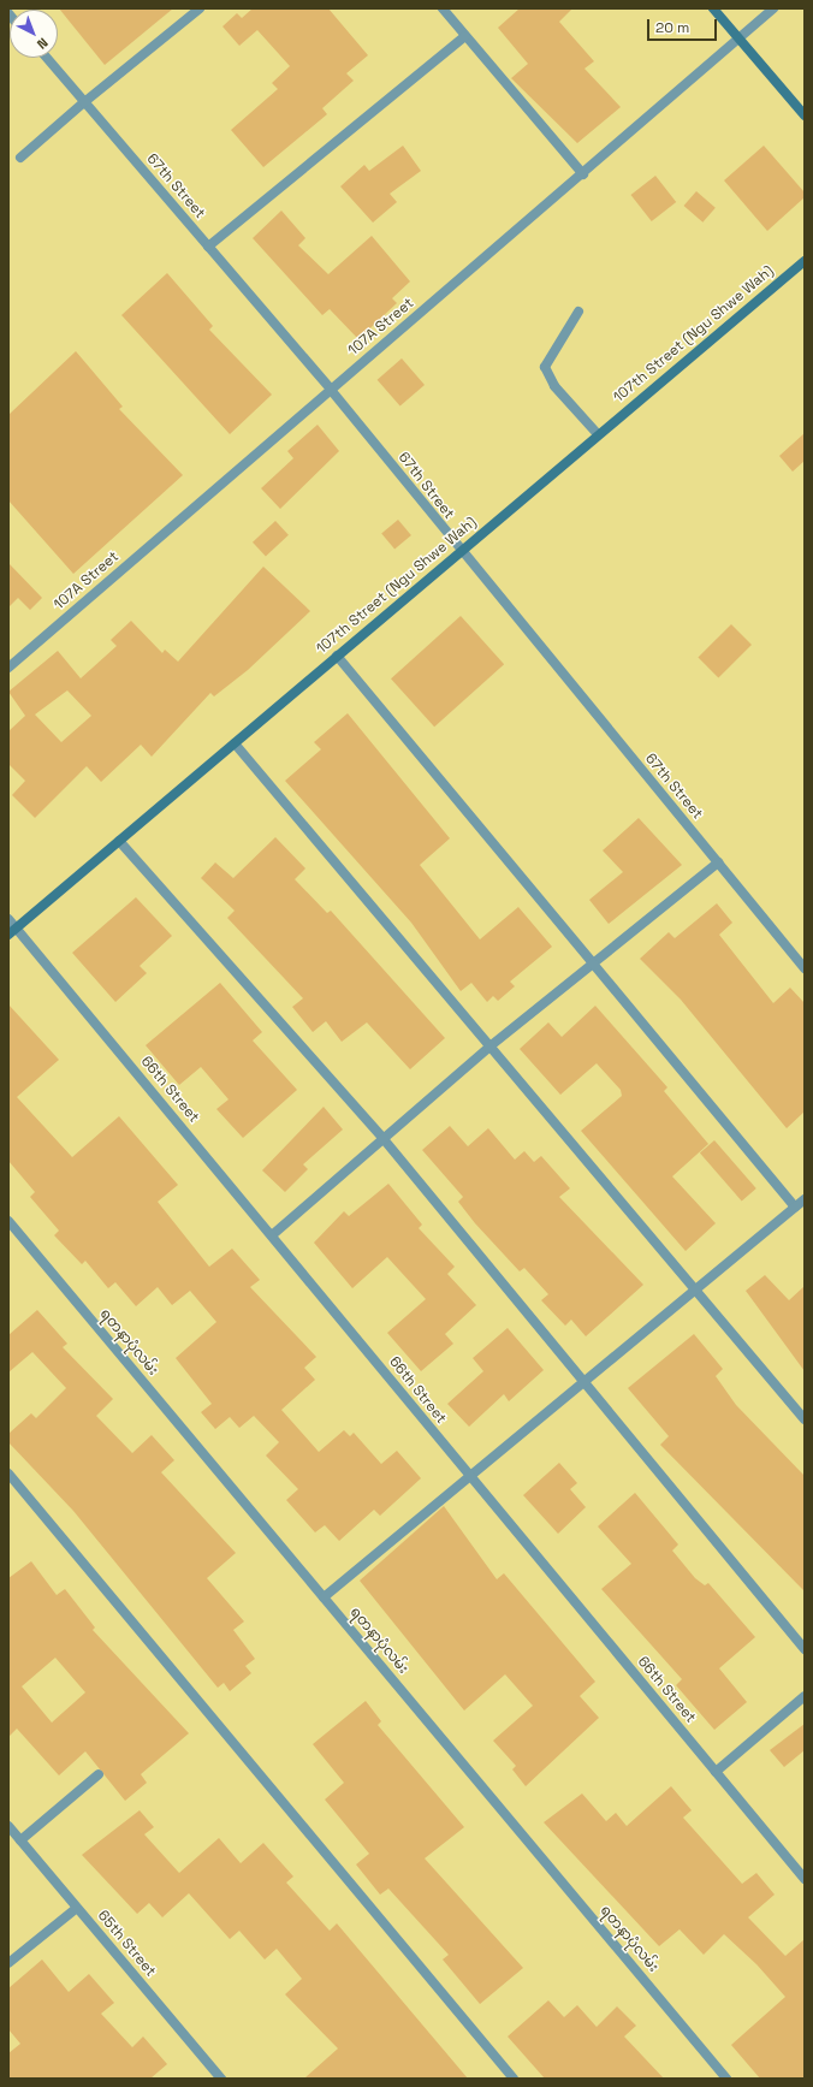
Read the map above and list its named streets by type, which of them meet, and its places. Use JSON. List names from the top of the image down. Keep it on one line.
{"streets":{"main road":["107th Street (Ngu Shwe Wah)"],"street":["67th Street","107A Street","66th Street","ရတနာပုံလမ်း","65th Street"]},"crossings":[["67th Street","107A Street"],["67th Street","107th Street (Ngu Shwe Wah)"],["107th Street (Ngu Shwe Wah)","66th Street"]],"scale_bar":"20 m","north":"bottom right"}
